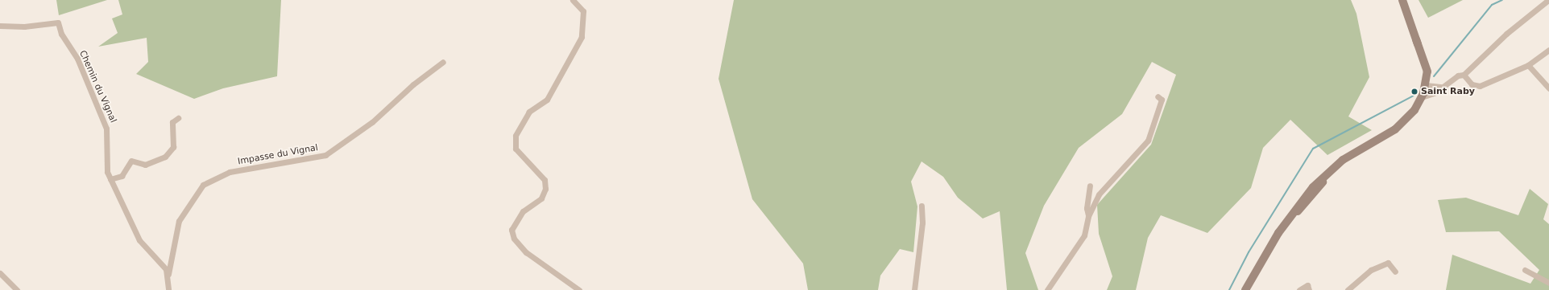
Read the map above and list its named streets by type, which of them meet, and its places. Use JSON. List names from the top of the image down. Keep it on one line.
{"streets":{"street":["Chemin du Vignal","Impasse du Vignal"]},"crossings":[["Chemin du Vignal","Impasse du Vignal"]],"places":["Saint Raby"]}
